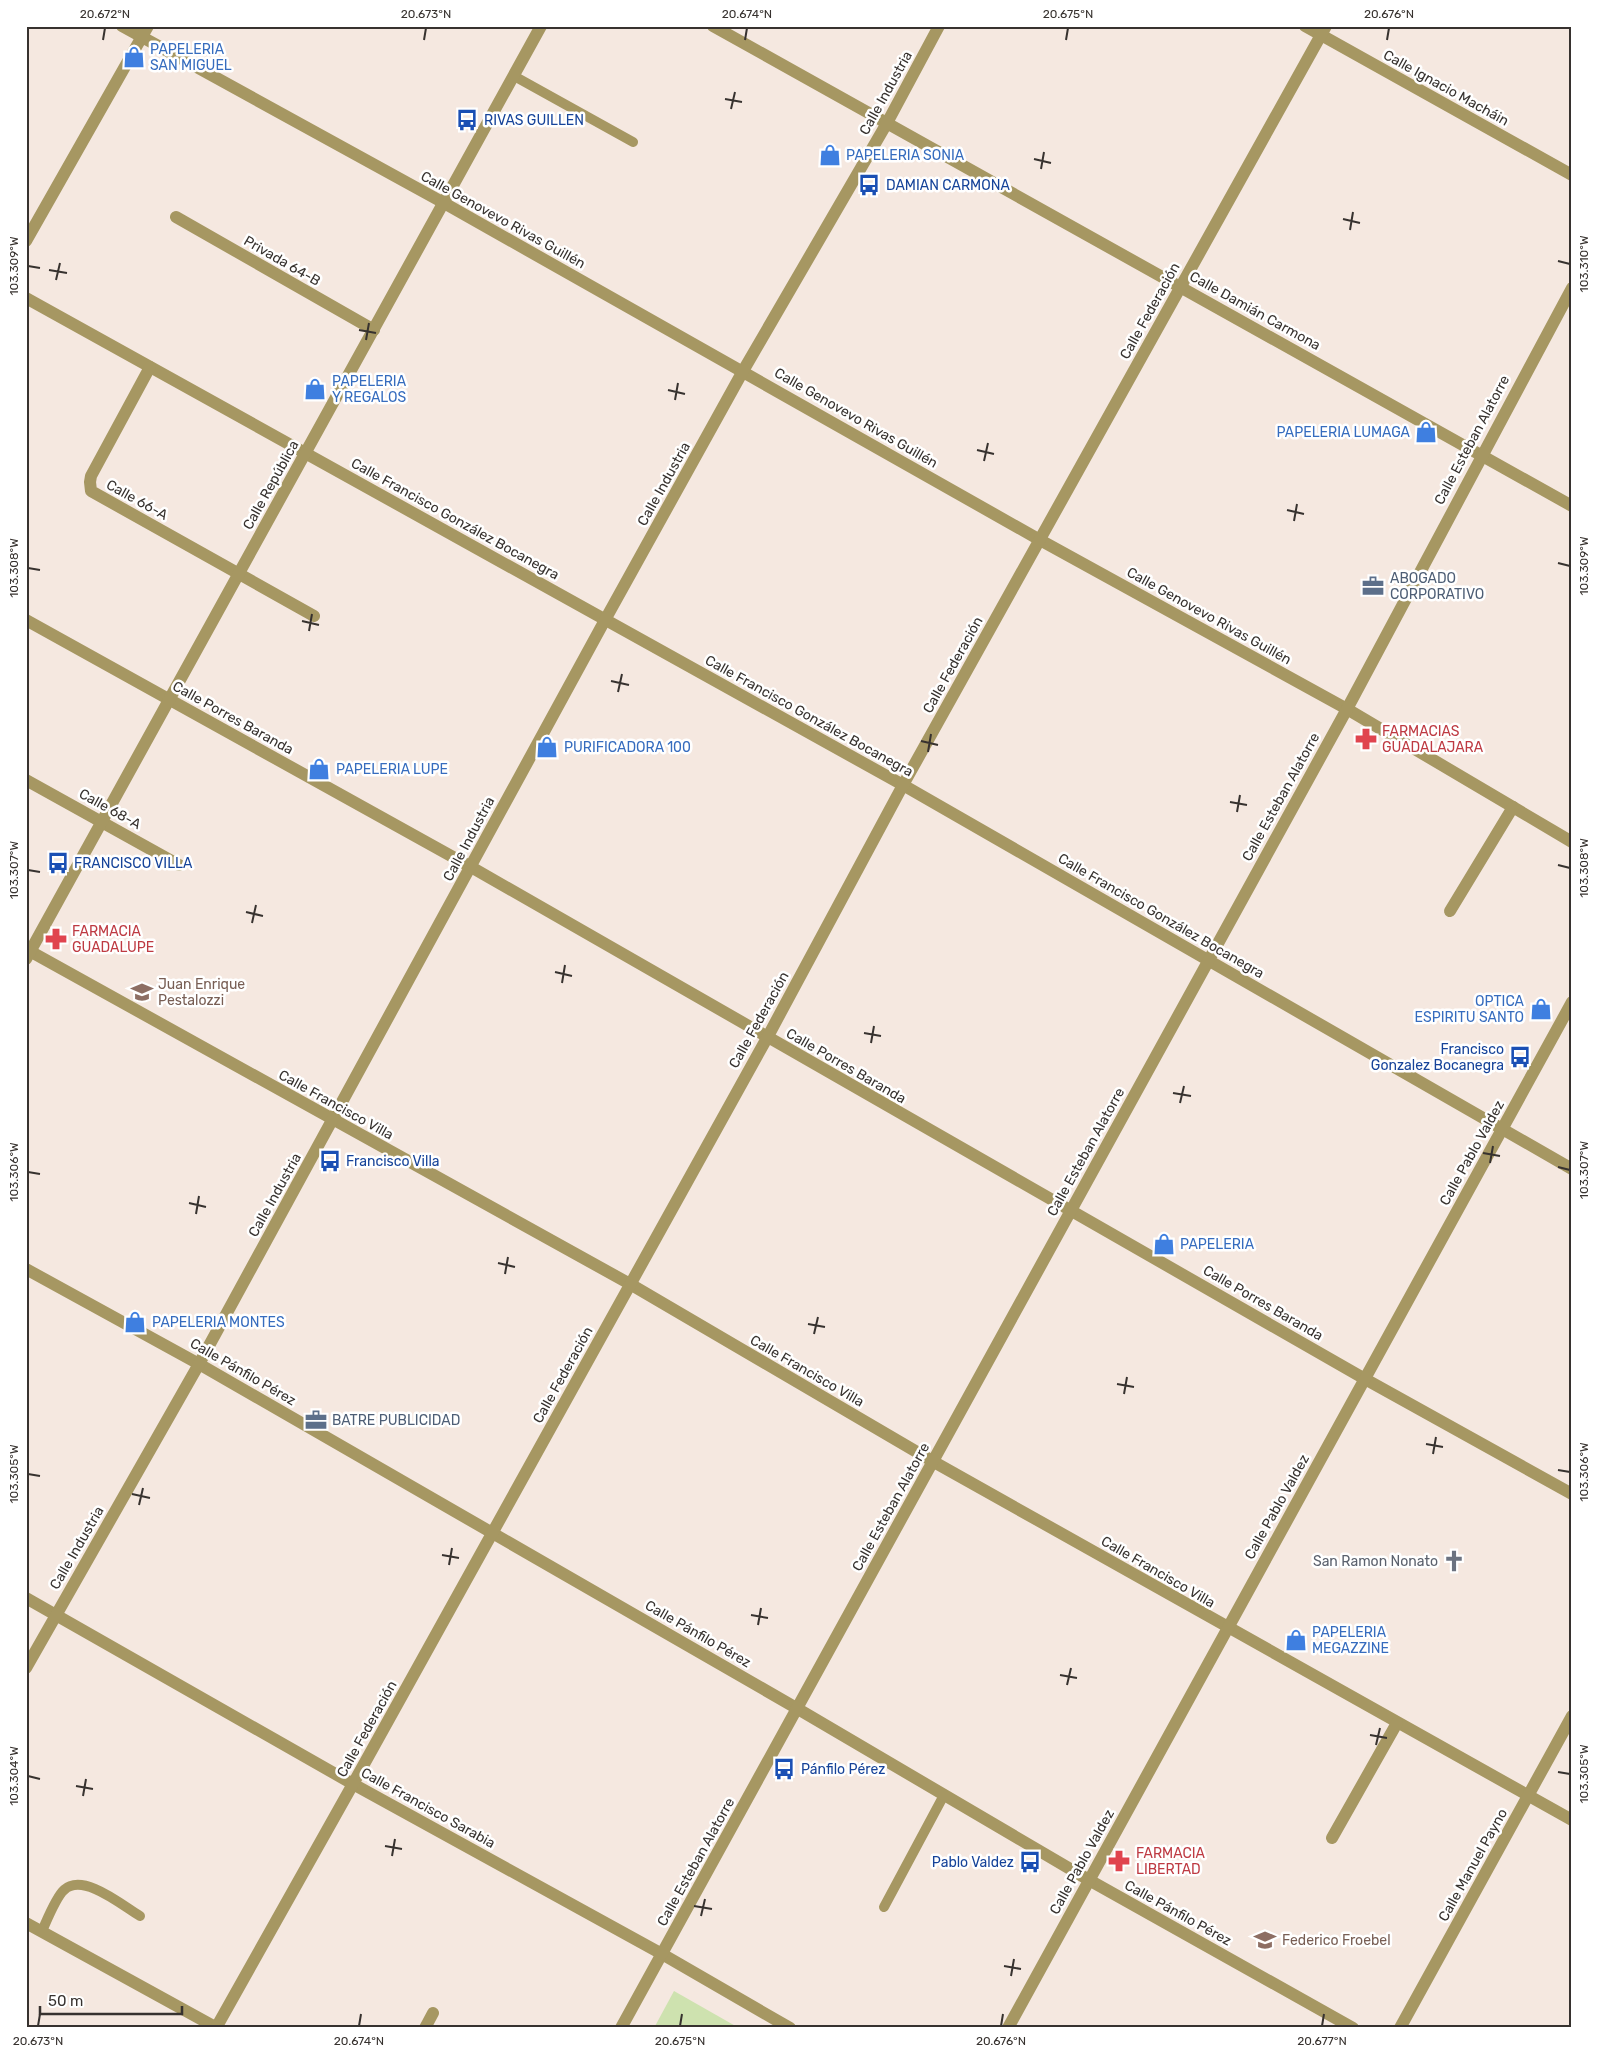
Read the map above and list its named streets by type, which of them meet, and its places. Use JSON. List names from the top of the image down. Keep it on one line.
{"streets":{"street":["Calle Ignacio Macháin","Calle Industria","Calle Genovevo Rivas Guillén","Privada 64-B","Calle Federación","Calle Damián Carmona","Calle Esteban Alatorre","Calle República","Calle 66-A","Calle Francisco González Bocanegra","Calle Porres Baranda","Calle 68-A","Calle Francisco Villa","Calle Pablo Valdez","Calle Pánfilo Pérez","Calle Francisco Sarabia","Calle Manuel Payno"]},"crossings":[["Calle Ignacio Macháin","Calle Federación"],["Calle Industria","Calle Genovevo Rivas Guillén"],["Calle Industria","Calle Damián Carmona"],["Calle Industria","Calle Francisco González Bocanegra"],["Calle Industria","Calle Porres Baranda"],["Calle Industria","Calle Francisco Villa"],["Calle Industria","Calle Pánfilo Pérez"],["Calle Industria","Calle Francisco Sarabia"],["Calle Genovevo Rivas Guillén","Calle Federación"],["Calle Genovevo Rivas Guillén","Calle Esteban Alatorre"],["Calle Genovevo Rivas Guillén","Calle República"],["Privada 64-B","Calle República"],["Calle Federación","Calle Damián Carmona"],["Calle Federación","Calle Francisco González Bocanegra"],["Calle Federación","Calle Porres Baranda"],["Calle Federación","Calle Francisco Villa"],["Calle Federación","Calle Pánfilo Pérez"],["Calle Federación","Calle Francisco Sarabia"],["Calle Damián Carmona","Calle Esteban Alatorre"],["Calle Esteban Alatorre","Calle Francisco González Bocanegra"],["Calle Esteban Alatorre","Calle Porres Baranda"],["Calle Esteban Alatorre","Calle Francisco Villa"],["Calle Esteban Alatorre","Calle Pánfilo Pérez"],["Calle Esteban Alatorre","Calle Francisco Sarabia"],["Calle República","Calle 66-A"],["Calle República","Calle Francisco González Bocanegra"],["Calle República","Calle Porres Baranda"],["Calle República","Calle 68-A"],["Calle República","Calle Francisco Villa"],["Calle 66-A","Calle Francisco González Bocanegra"],["Calle Francisco González Bocanegra","Calle Pablo Valdez"],["Calle Porres Baranda","Calle Pablo Valdez"],["Calle Francisco Villa","Calle Pablo Valdez"],["Calle Francisco Villa","Calle Manuel Payno"],["Calle Pablo Valdez","Calle Pánfilo Pérez"]],"places":{"shop":["PAPELERIA SAN MIGUEL","PAPELERIA SONIA","PAPELERIA Y REGALOS","PAPELERIA LUMAGA","PURIFICADORA 100","PAPELERIA LUPE","OPTICA ESPIRITU SANTO","PAPELERIA","PAPELERIA MONTES","PAPELERIA MEGAZZINE"],"bus stop":["RIVAS GUILLEN","DAMIAN CARMONA","FRANCISCO VILLA","Francisco Gonzalez Bocanegra","Francisco Villa","Pánfilo Pérez","Pablo Valdez"],"office":["ABOGADO CORPORATIVO","BATRE PUBLICIDAD"],"pharmacy":["FARMACIAS GUADALAJARA","FARMACIA GUADALUPE","FARMACIA LIBERTAD"],"school or university":["Juan Enrique Pestalozzi","Federico Froebel"],"church":["San Ramon Nonato"]},"scale_bar":"50 m","coordinates":["20.672°N","20.673°N","20.674°N","20.675°N","20.676°N","103.310°W","103.309°W","103.308°W","103.307°W","103.306°W","103.305°W","103.304°W","20.677°N"]}
